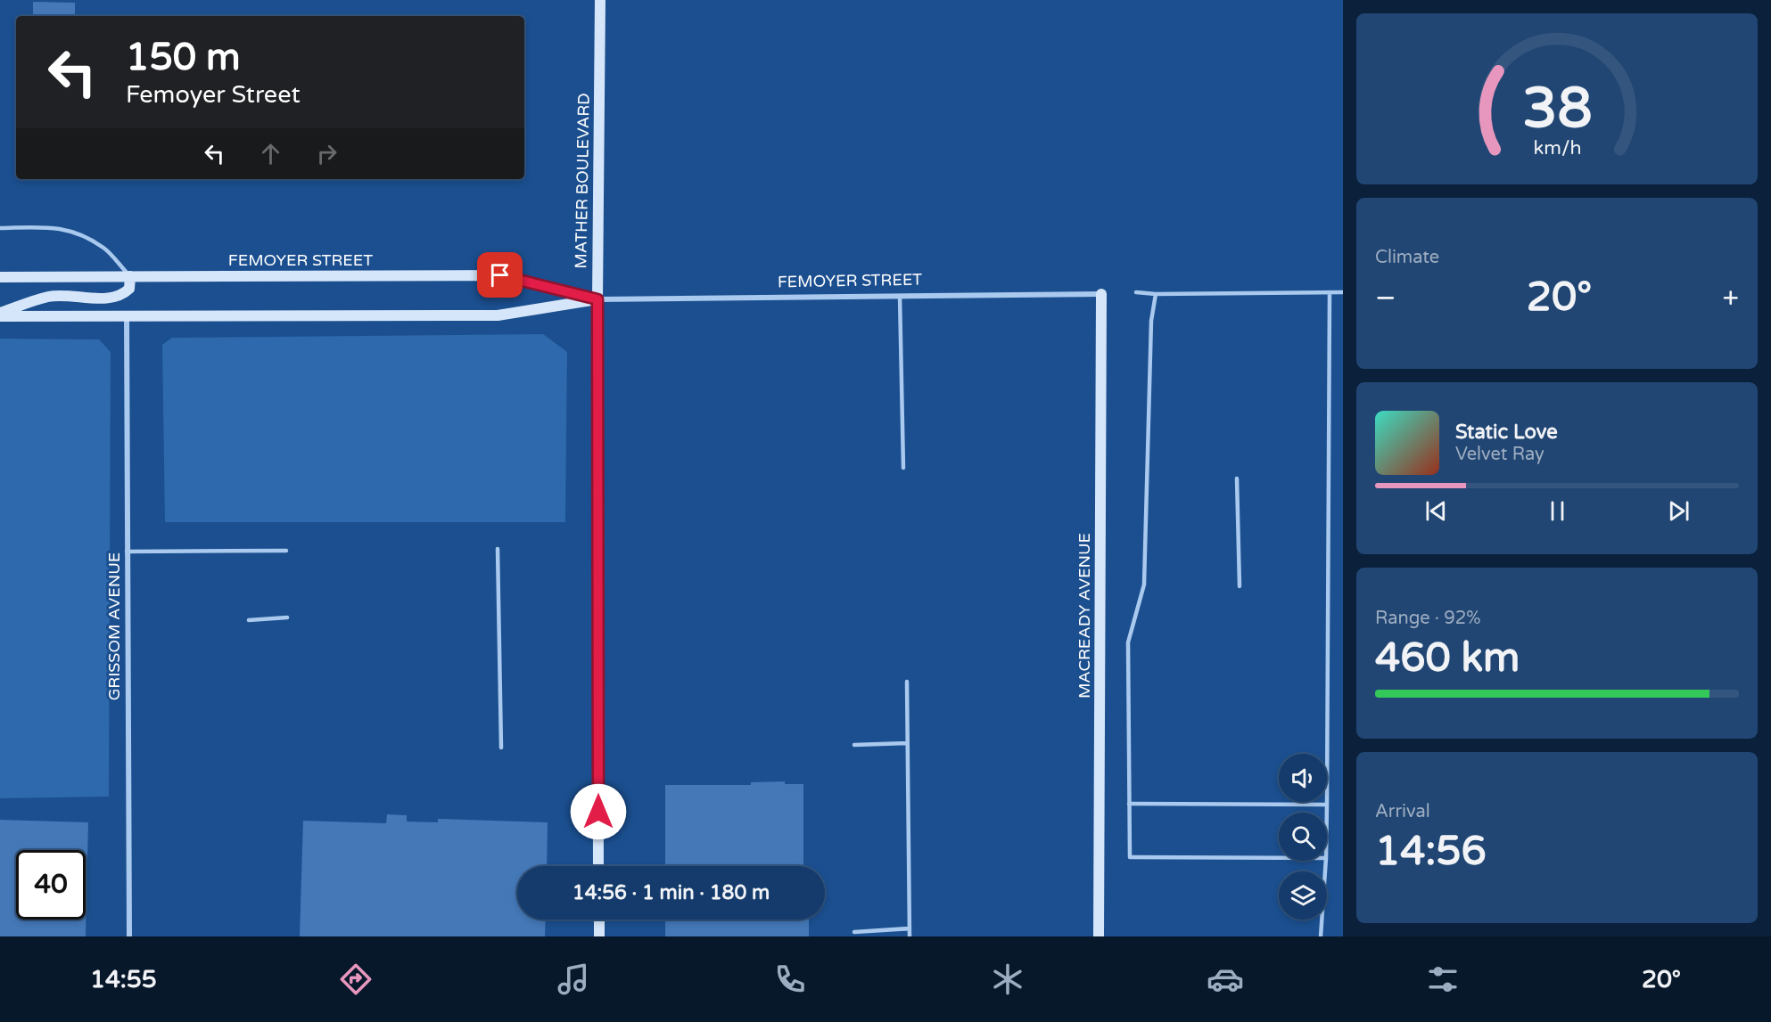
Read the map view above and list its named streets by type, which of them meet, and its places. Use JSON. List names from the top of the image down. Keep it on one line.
{"streets":{"street":["MATHER BOULEVARD","FEMOYER STREET","MACREADY AVENUE","GRISSOM AVENUE"]},"crossings":[["MATHER BOULEVARD","FEMOYER STREET"],["FEMOYER STREET","MACREADY AVENUE"],["FEMOYER STREET","GRISSOM AVENUE"]],"page":{"turn":["150 m","Femoyer Street"],"tile":["Climate",["Range · 92%","460 km"],["Arrival","14:56"]],"heat":["−","20°","+"],"song":["Static Love","Velvet Ray"],"limit":"40","trip":"14:56 · 1 min · 180 m","tabs":["14:55","20°"],"gauge":["38","km/h"]}}
